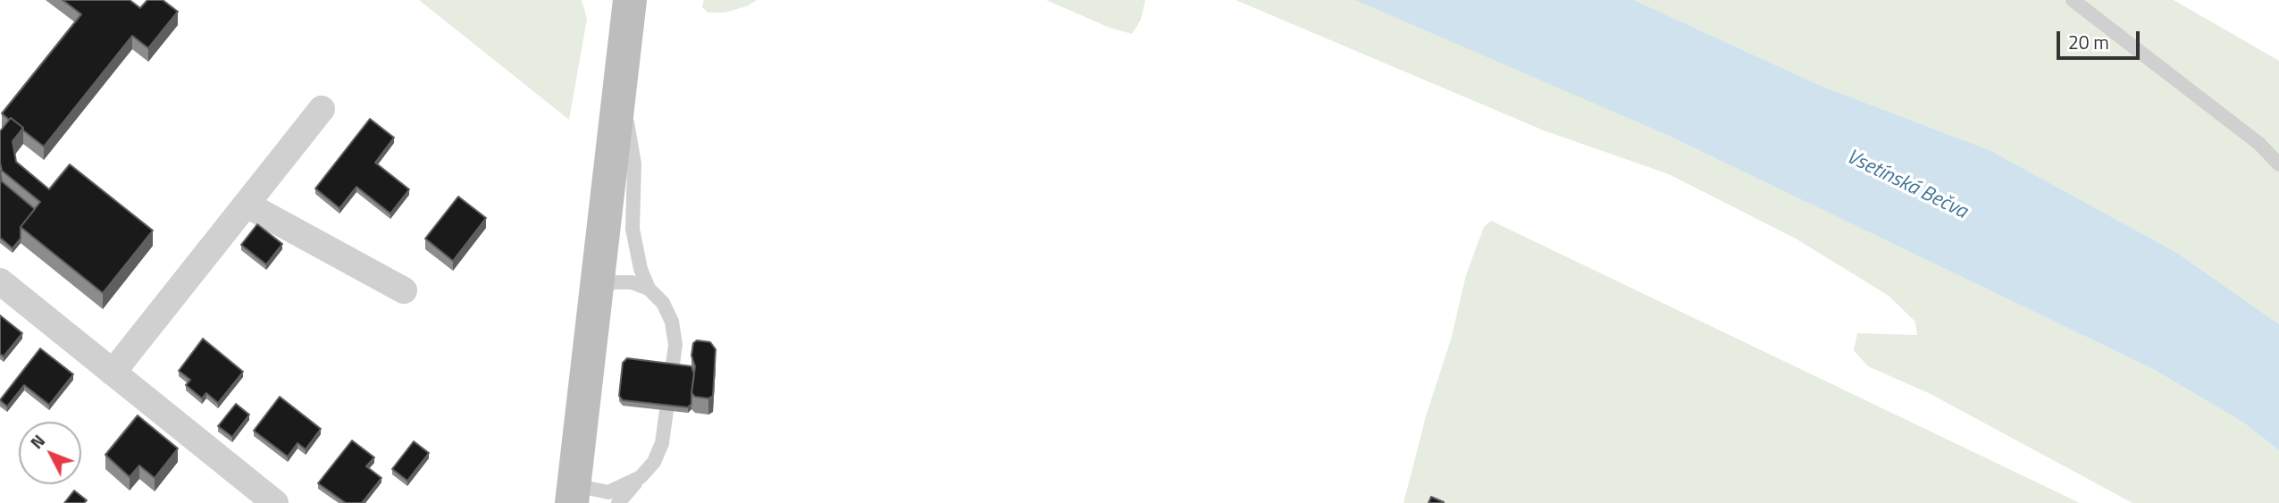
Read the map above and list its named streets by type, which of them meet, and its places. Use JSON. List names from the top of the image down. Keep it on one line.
{"water":["Vsetínská Bečva"],"scale_bar":"20 m","north":"top left"}
